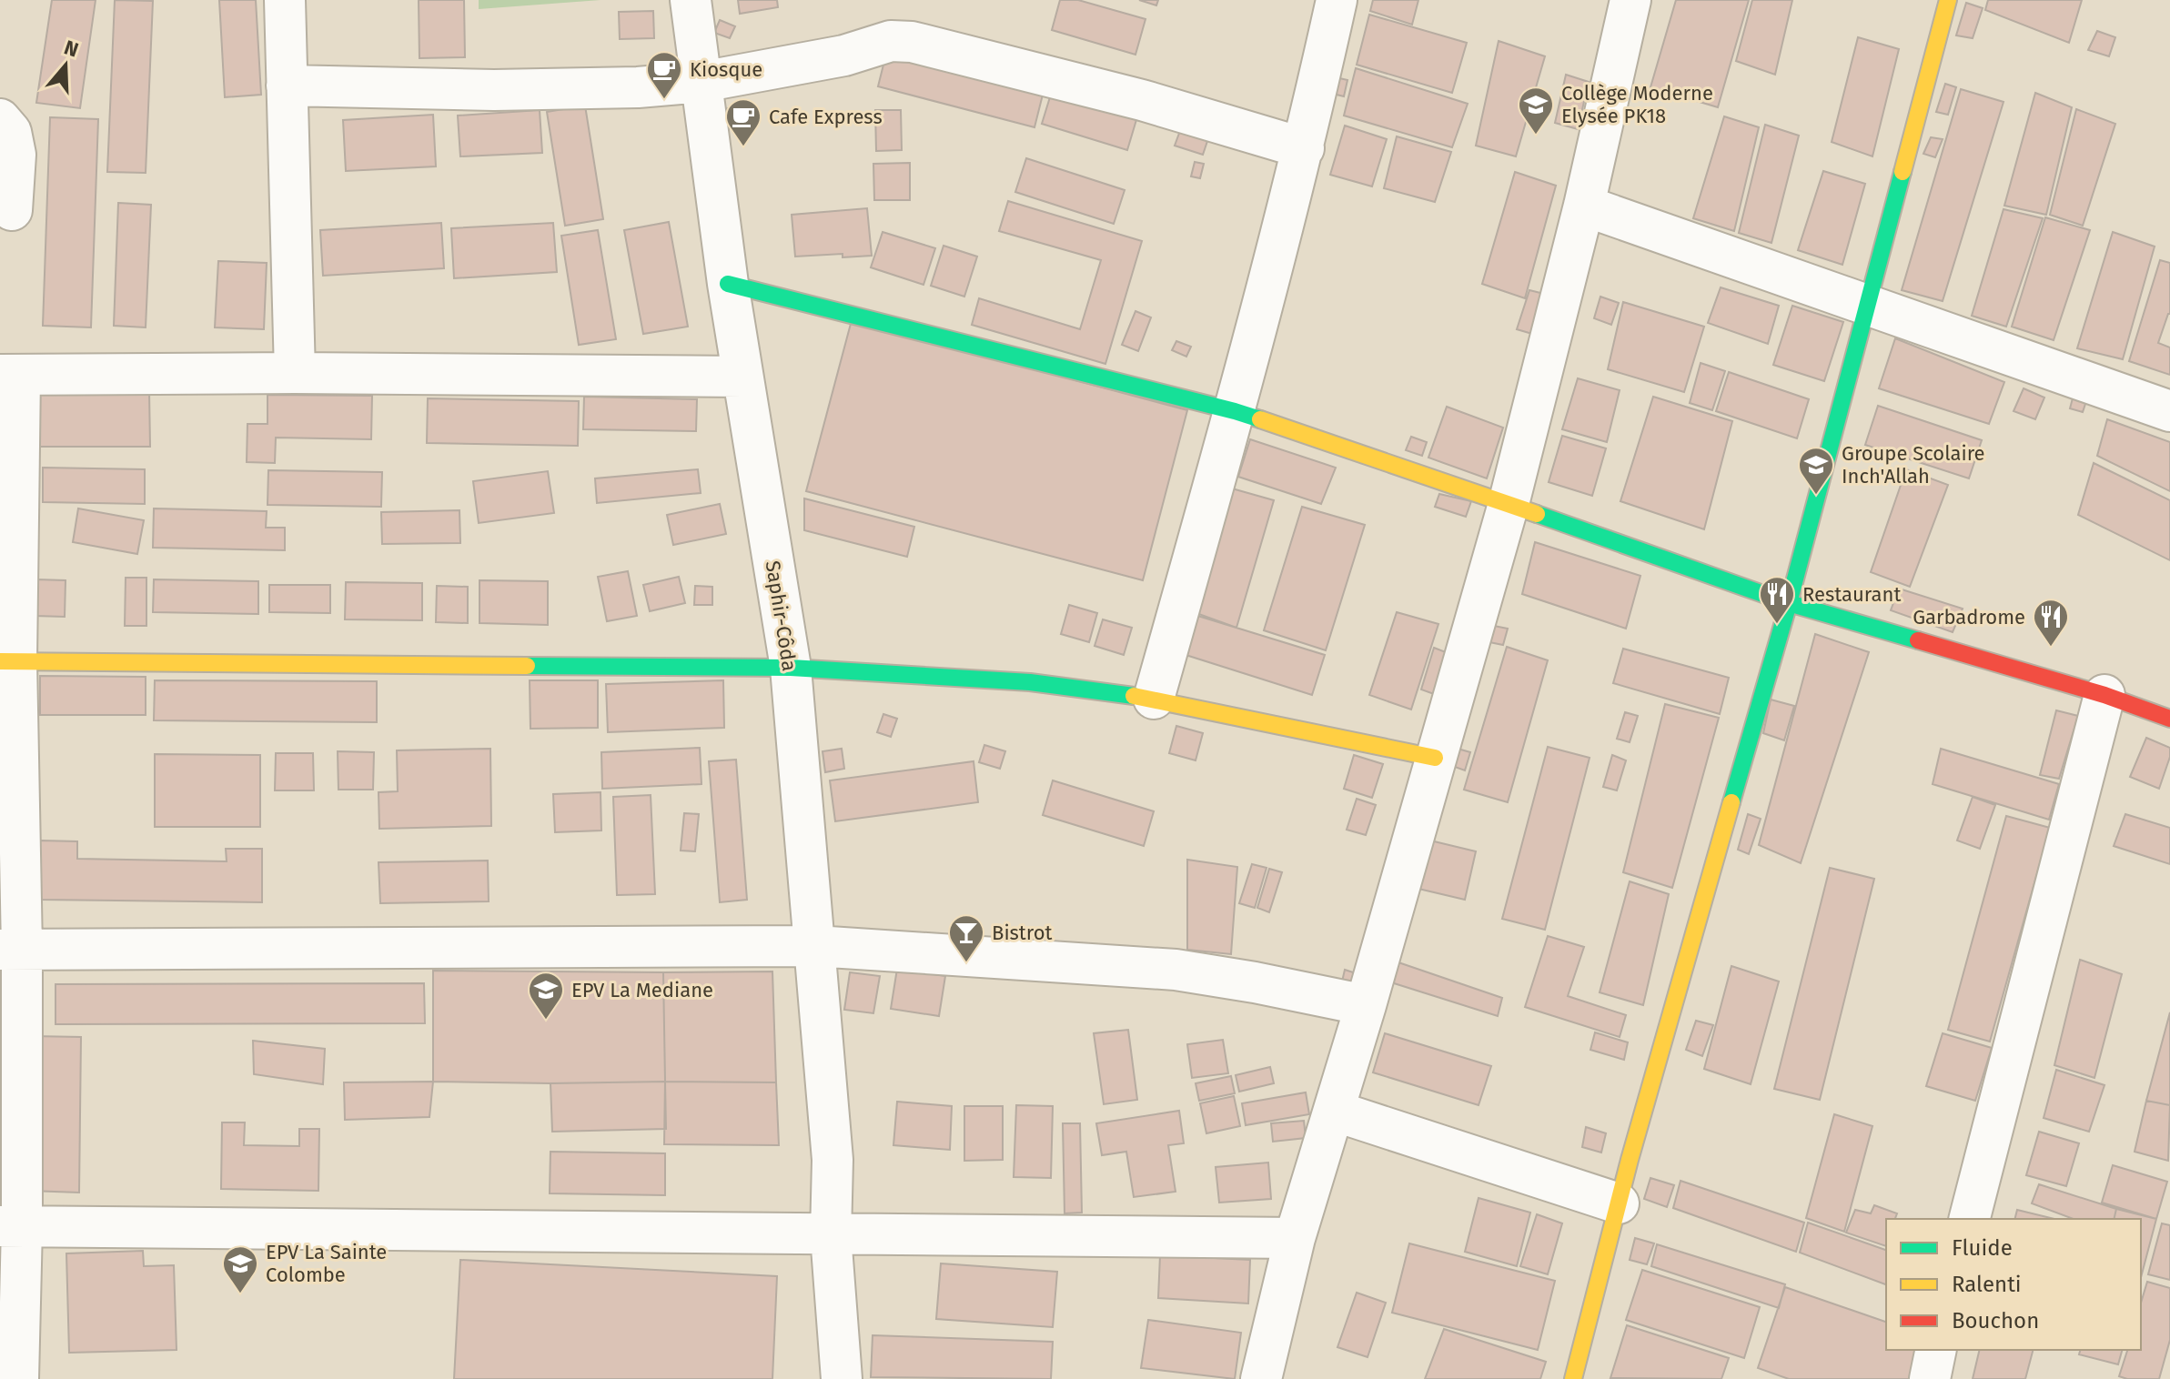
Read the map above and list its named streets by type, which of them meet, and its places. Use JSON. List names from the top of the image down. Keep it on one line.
{"streets":{"street":["Saphir-Côda"]},"places":{"cafe":["Kiosque","Cafe Express"],"school or university":["Collège Moderne Elysée PK18","Groupe Scolaire Inch'Allah","EPV La Mediane","EPV La Sainte Colombe"],"restaurant":["Restaurant","Garbadrome"],"bar":["Bistrot"]},"legend":["Fluide","Ralenti","Bouchon"],"north":"top"}
